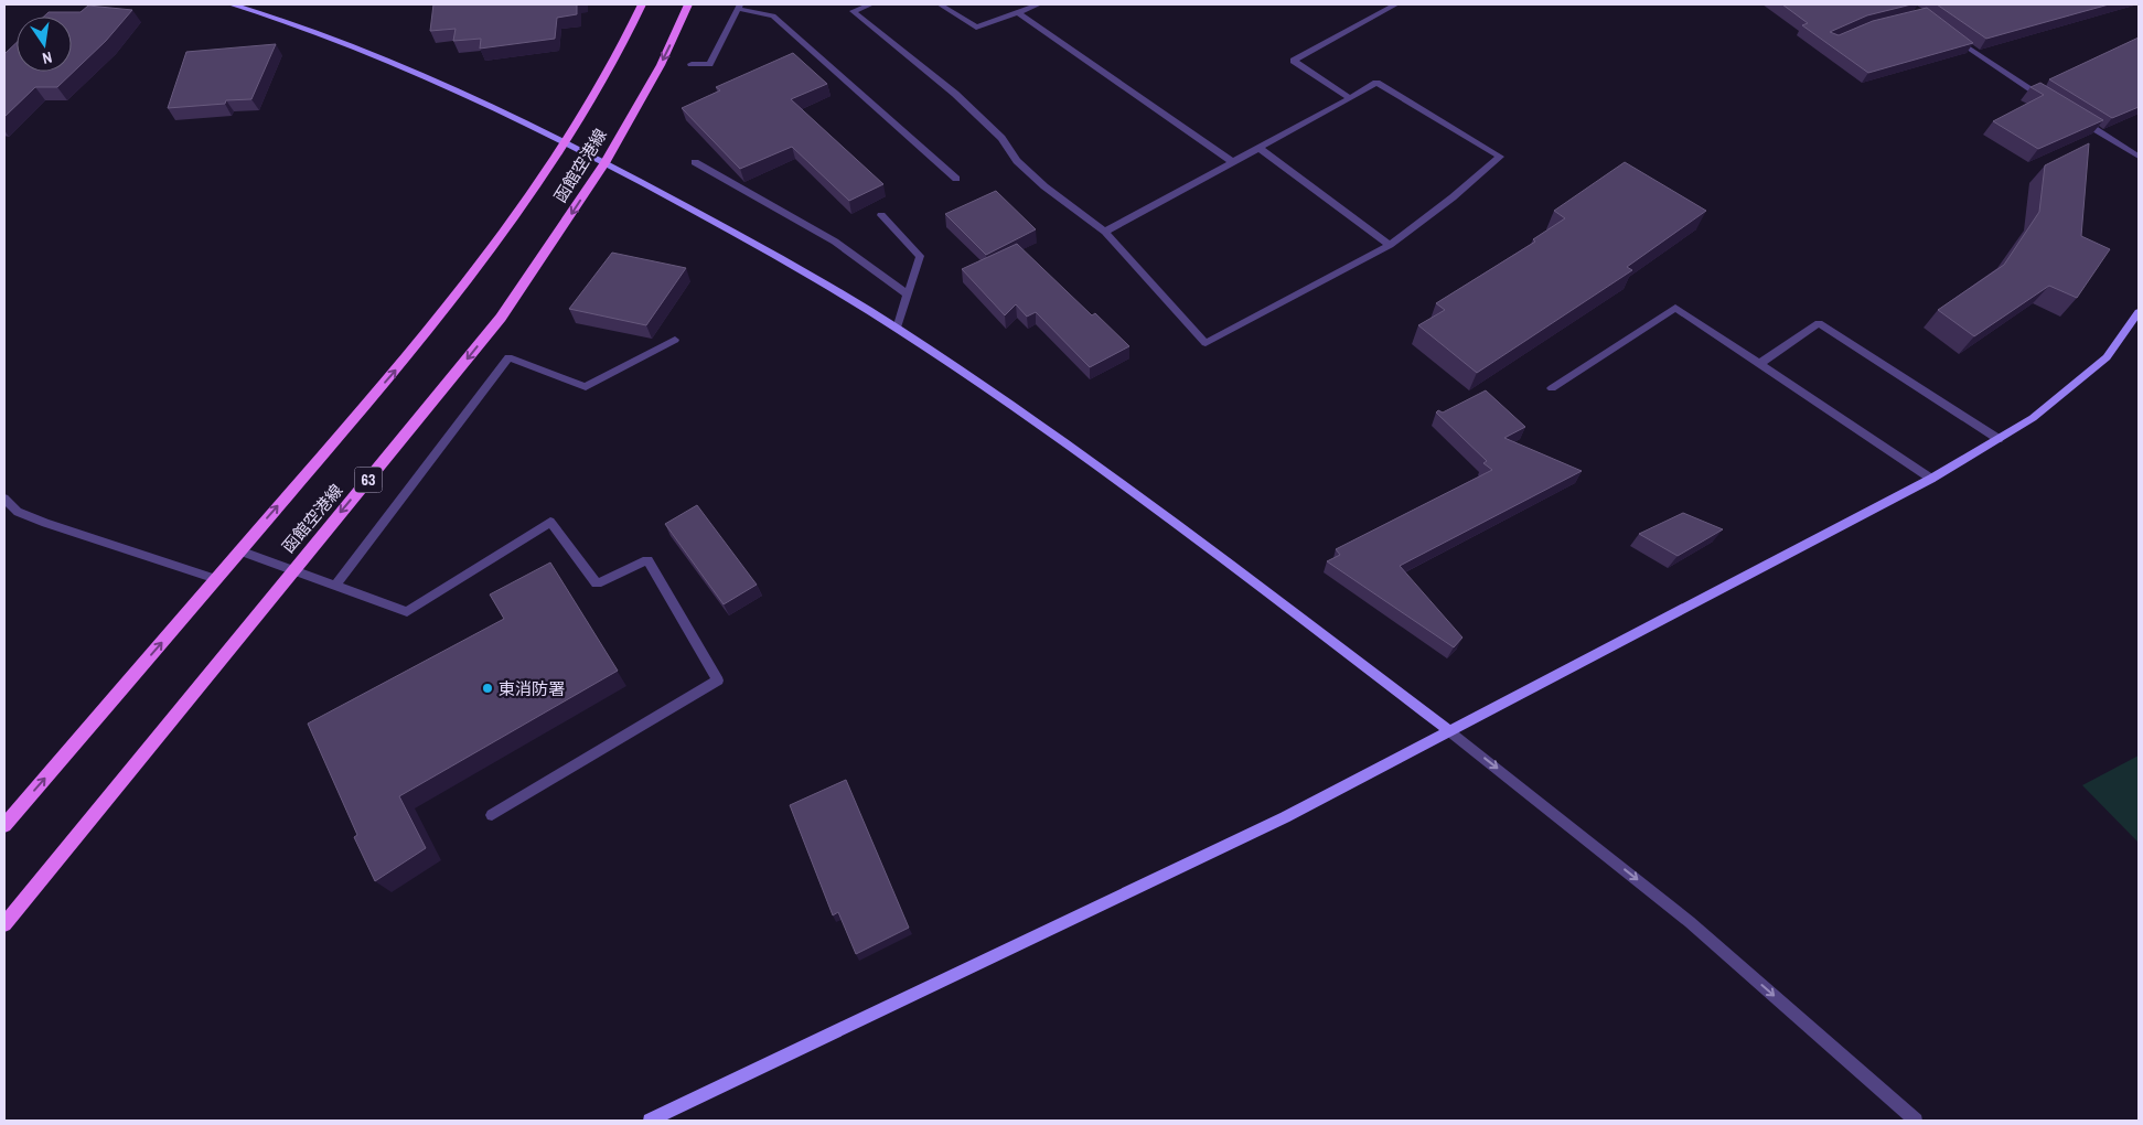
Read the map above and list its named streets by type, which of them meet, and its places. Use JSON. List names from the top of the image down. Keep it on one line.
{"streets":{"main road":["函館空港線","63"]},"places":["東消防署"],"north":"bottom"}
